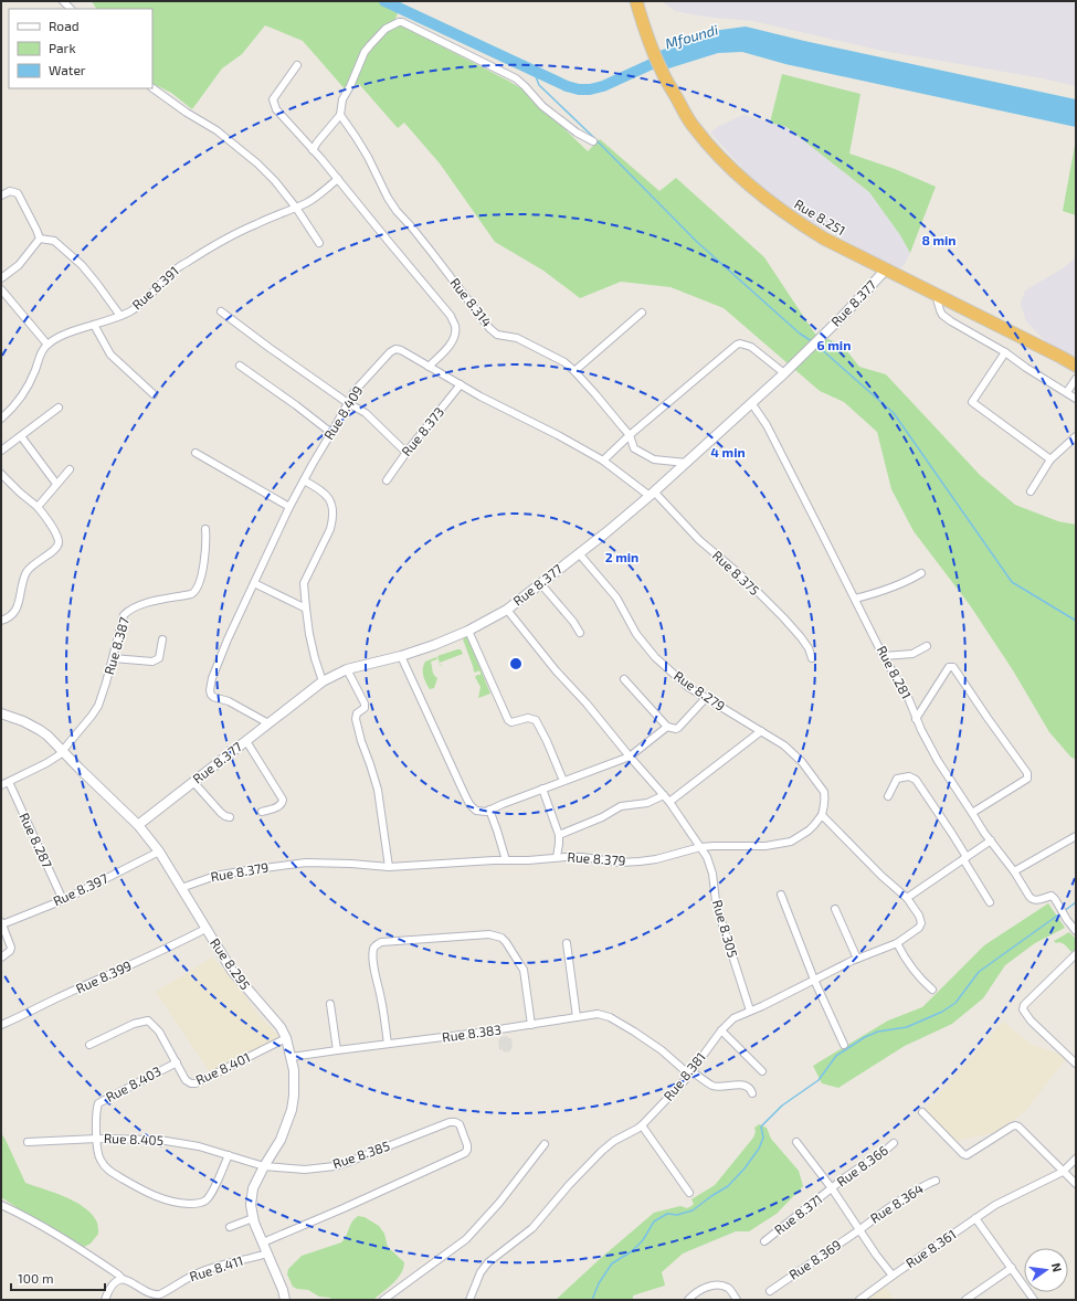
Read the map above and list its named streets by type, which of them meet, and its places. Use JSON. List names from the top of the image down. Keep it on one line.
{"streets":{"highway":["Rue 8.251"],"street":["Rue 8.391","Rue 8.314","Rue 8.377","Rue 8.409","Rue 8.373","Rue 8.375","Rue 8.387","Rue 8.281","Rue 8.279","Rue 8.287","Rue 8.379","Rue 8.397","Rue 8.305","Rue 8.295","Rue 8.399","Rue 8.383","Rue 8.401","Rue 8.381","Rue 8.403","Rue 8.405","Rue 8.385","Rue 8.366","Rue 8.364","Rue 8.371","Rue 8.361","Rue 8.369","Rue 8.411"]},"crossings":[["Rue 8.251","Rue 8.377"],["Rue 8.314","Rue 8.377"],["Rue 8.377","Rue 8.409"],["Rue 8.377","Rue 8.375"],["Rue 8.377","Rue 8.281"],["Rue 8.377","Rue 8.279"],["Rue 8.377","Rue 8.305"],["Rue 8.377","Rue 8.295"],["Rue 8.409","Rue 8.373"],["Rue 8.409","Rue 8.375"],["Rue 8.387","Rue 8.287"],["Rue 8.387","Rue 8.295"],["Rue 8.279","Rue 8.379"],["Rue 8.287","Rue 8.397"],["Rue 8.379","Rue 8.305"],["Rue 8.379","Rue 8.295"],["Rue 8.397","Rue 8.295"],["Rue 8.305","Rue 8.381"],["Rue 8.295","Rue 8.399"],["Rue 8.295","Rue 8.383"],["Rue 8.295","Rue 8.401"],["Rue 8.295","Rue 8.405"],["Rue 8.295","Rue 8.385"],["Rue 8.295","Rue 8.411"],["Rue 8.383","Rue 8.381"],["Rue 8.401","Rue 8.403"],["Rue 8.403","Rue 8.405"],["Rue 8.405","Rue 8.385"],["Rue 8.366","Rue 8.371"],["Rue 8.366","Rue 8.361"],["Rue 8.364","Rue 8.361"],["Rue 8.364","Rue 8.369"],["Rue 8.371","Rue 8.361"],["Rue 8.361","Rue 8.369"]],"water":["Mfoundi"],"legend":["Road","Park","Water"],"scale_bar":"100 m","north":"right","rings":["8 min","6 min","4 min","2 min"]}
